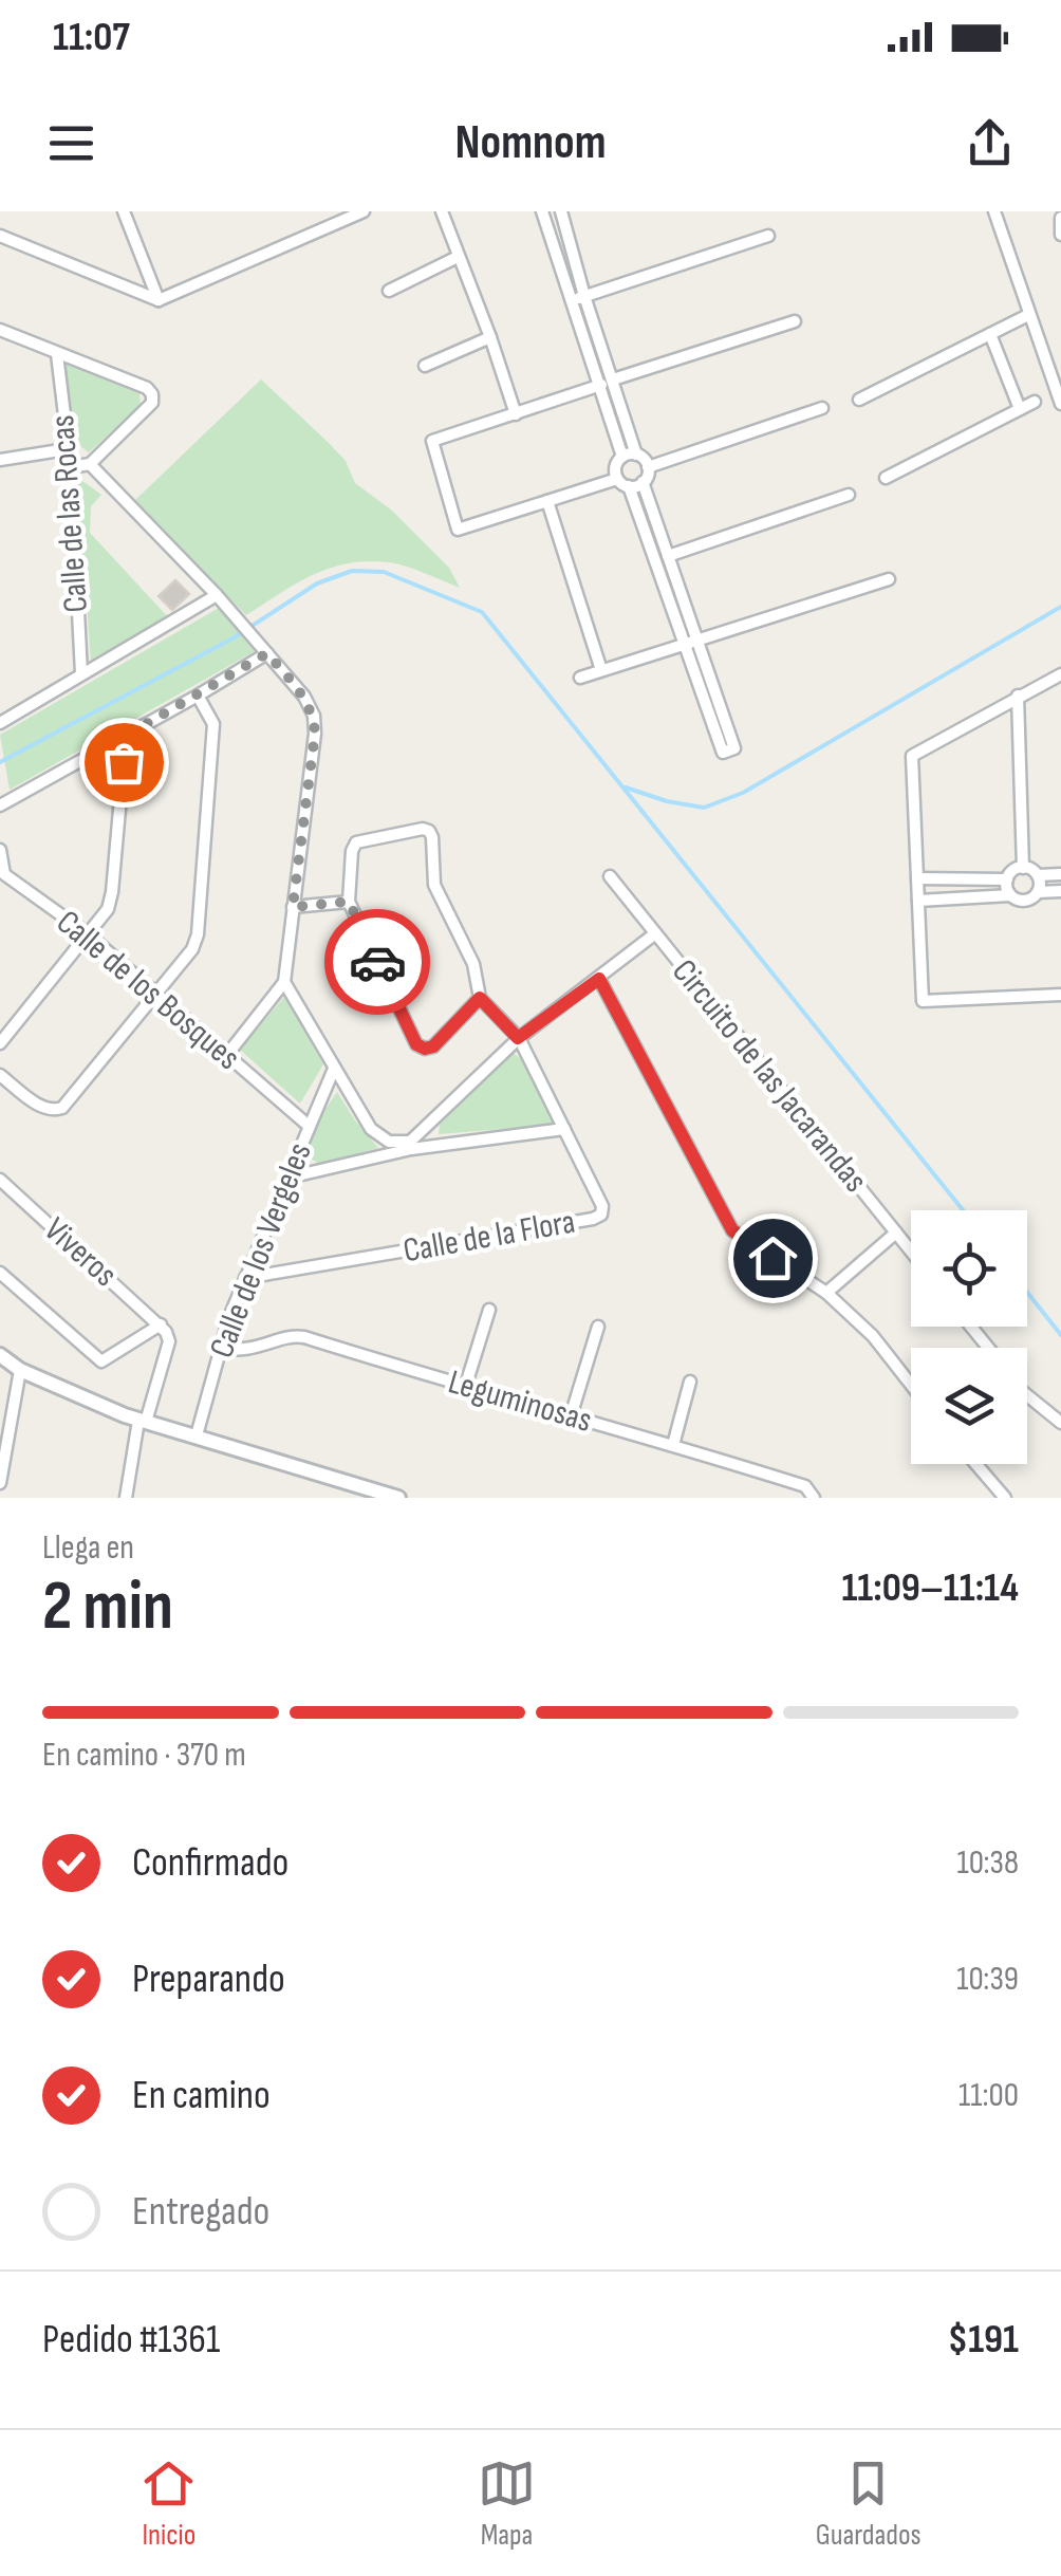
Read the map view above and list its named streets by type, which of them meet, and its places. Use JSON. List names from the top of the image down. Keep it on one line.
{"streets":{"street":["Calle de las Rocas","Calle de los Bosques","Circuito de las Jacarandas","Calle de la Flora","Calle de los Vergeles","Viveros","Leguminosas"]},"crossings":[["Calle de los Bosques","Calle de los Vergeles"],["Calle de la Flora","Calle de los Vergeles"],["Calle de los Vergeles","Leguminosas"]],"page":{"status":"11:07","header":"Nomnom","heading":["2 min","Llega en","11:09–11:14"],"panel":["Pedido #1361","$191"],"bar":"En camino · 370 m","list":[["Confirmado","10:38"],["Preparando","10:39"],["En camino","11:00"],"Entregado"],"tabs":["Inicio","Mapa","Guardados"]}}
